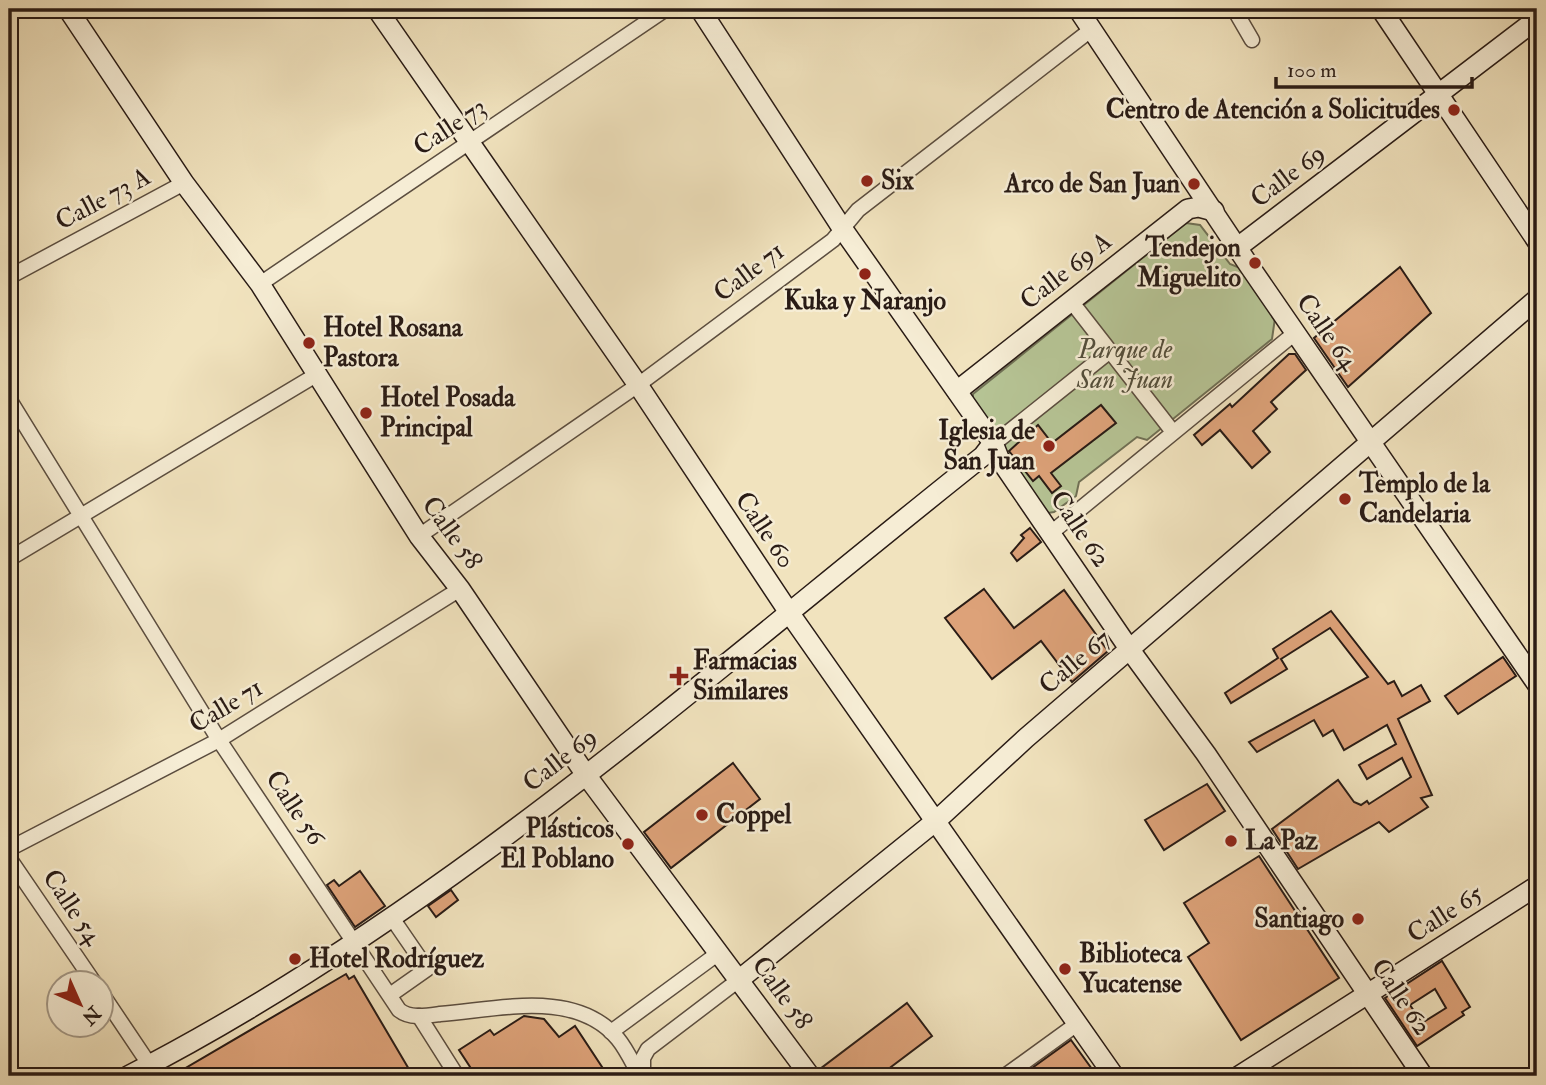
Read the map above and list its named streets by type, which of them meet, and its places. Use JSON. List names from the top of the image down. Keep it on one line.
{"streets":{"main road":["Calle 69","Calle 69 A","Calle 64","Calle 62","Calle 60","Calle 58","Calle 67","Calle 65"],"street":["Calle 73","Calle 73 A","Calle 71","Calle 56","Calle 54"]},"crossings":[["Calle 73","Calle 60"],["Calle 73","Calle 58"],["Calle 69","Calle 64"],["Calle 69","Calle 62"],["Calle 69","Calle 60"],["Calle 69","Calle 58"],["Calle 69","Calle 56"],["Calle 73 A","Calle 58"],["Calle 69 A","Calle 64"],["Calle 69 A","Calle 62"],["Calle 71","Calle 64"],["Calle 71","Calle 62"],["Calle 71","Calle 60"],["Calle 71","Calle 58"],["Calle 71","Calle 56"],["Calle 64","Calle 67"],["Calle 62","Calle 67"],["Calle 62","Calle 65"],["Calle 60","Calle 67"],["Calle 58","Calle 67"]],"parks":["Parque de San Juan"],"places":{"other":["Centro de Atención a Solicitudes","Six","Arco de San Juan","Tendejon Miguelito","Kuka y Naranjo","Hotel Rosana Pastora","Hotel Posada Principal","Iglesia de San Juan","Templo de la Candelaria","Coppel","La Paz","Plásticos El Poblano","Santiago","Hotel Rodríguez","Biblioteca Yucatense"],"health":["Farmacias Similares"]},"scale_bar":"100 m","north":"bottom right"}
